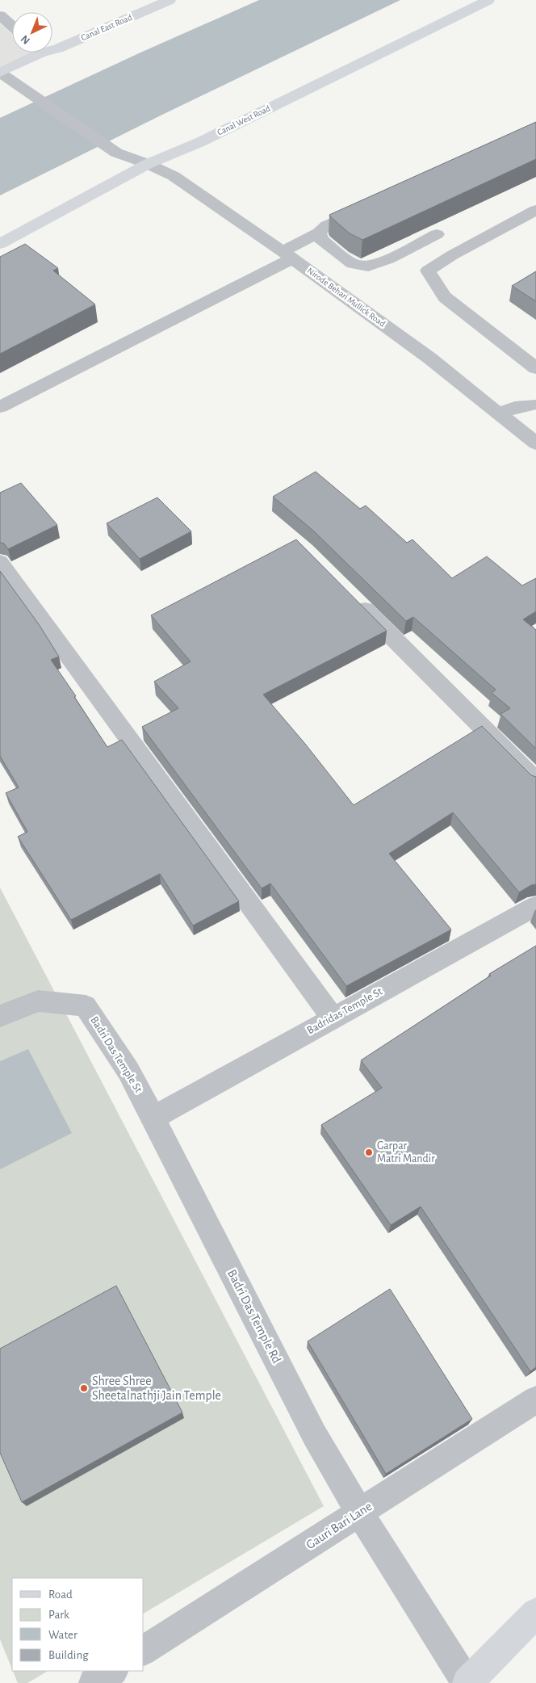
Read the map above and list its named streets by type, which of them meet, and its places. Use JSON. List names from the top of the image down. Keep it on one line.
{"streets":{"main road":["Canal East Road","Canal West Road"],"street":["Nirode Behari Mullick Road","Badridas Temple St","Badri Das Temple St","Badri Das Temple Rd","Gauri Bari Lane"]},"crossings":[["Canal East Road","Nirode Behari Mullick Road"],["Canal West Road","Nirode Behari Mullick Road"],["Badridas Temple St","Badri Das Temple St"],["Badridas Temple St","Badri Das Temple Rd"],["Badri Das Temple St","Badri Das Temple Rd"],["Badri Das Temple Rd","Gauri Bari Lane"]],"places":["Garpar Matri Mandir","Shree Shree Sheetalnathji Jain Temple"],"legend":["Road","Park","Water","Building"],"north":"bottom left"}
